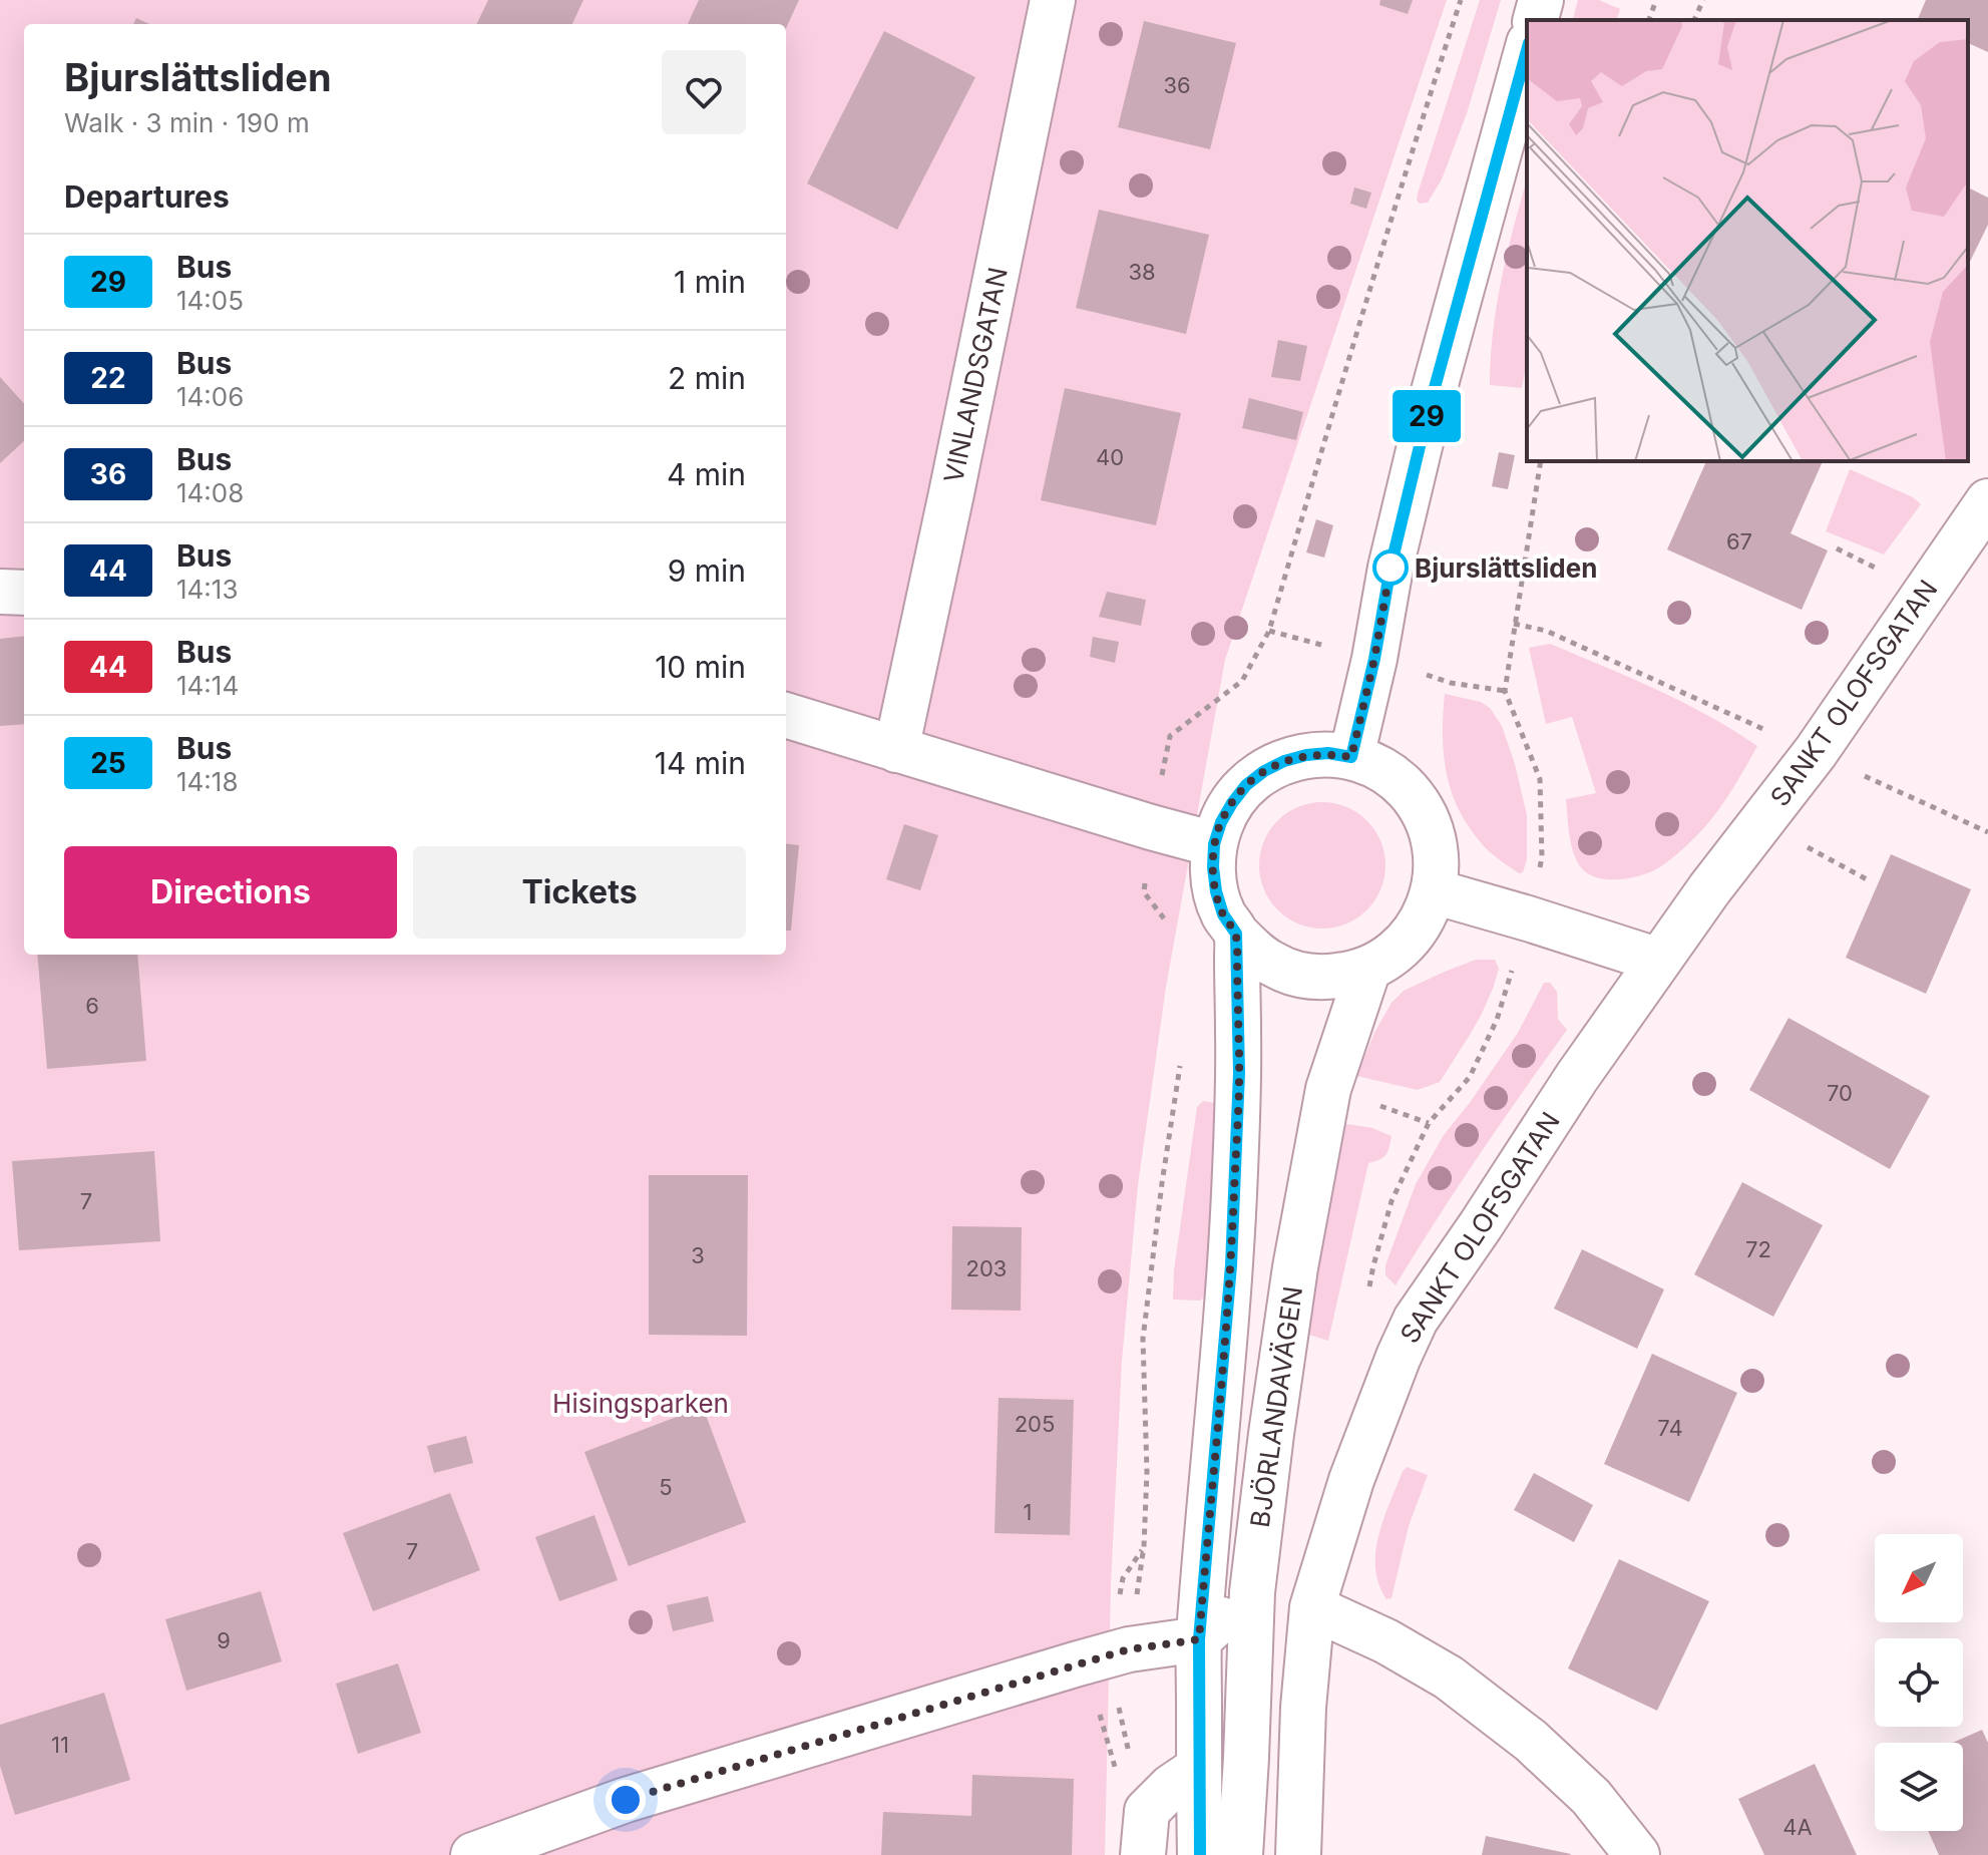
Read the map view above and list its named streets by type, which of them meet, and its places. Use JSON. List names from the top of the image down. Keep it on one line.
{"streets":{"street":["VINLANDSGATAN","SANKT OLOFSGATAN","BJÖRLANDAVÄGEN"]},"parks":["Hisingsparken"],"places":["Bjurslättsliden"],"lines":["bus line 29"],"house_numbers":["36","38","40","67","6","70","7","72","3","203","205","74","5","1","7","9","11","4A"],"north":"bottom left","page":{"on_map":"29","heading":[["Bjurslättsliden","Walk · 3 min · 190 m"],"Departures"],"list":[{"mark":"29","name":"Bus","note":"14:05","value":"1 min"},{"mark":"22","name":"Bus","note":"14:06","value":"2 min"},{"mark":"36","name":"Bus","note":"14:08","value":"4 min"},{"mark":"44","name":"Bus","note":"14:13","value":"9 min"},{"mark":"44","name":"Bus","note":"14:14","value":"10 min"},{"mark":"25","name":"Bus","note":"14:18","value":"14 min"}],"buttons":["Directions","Tickets"]}}
